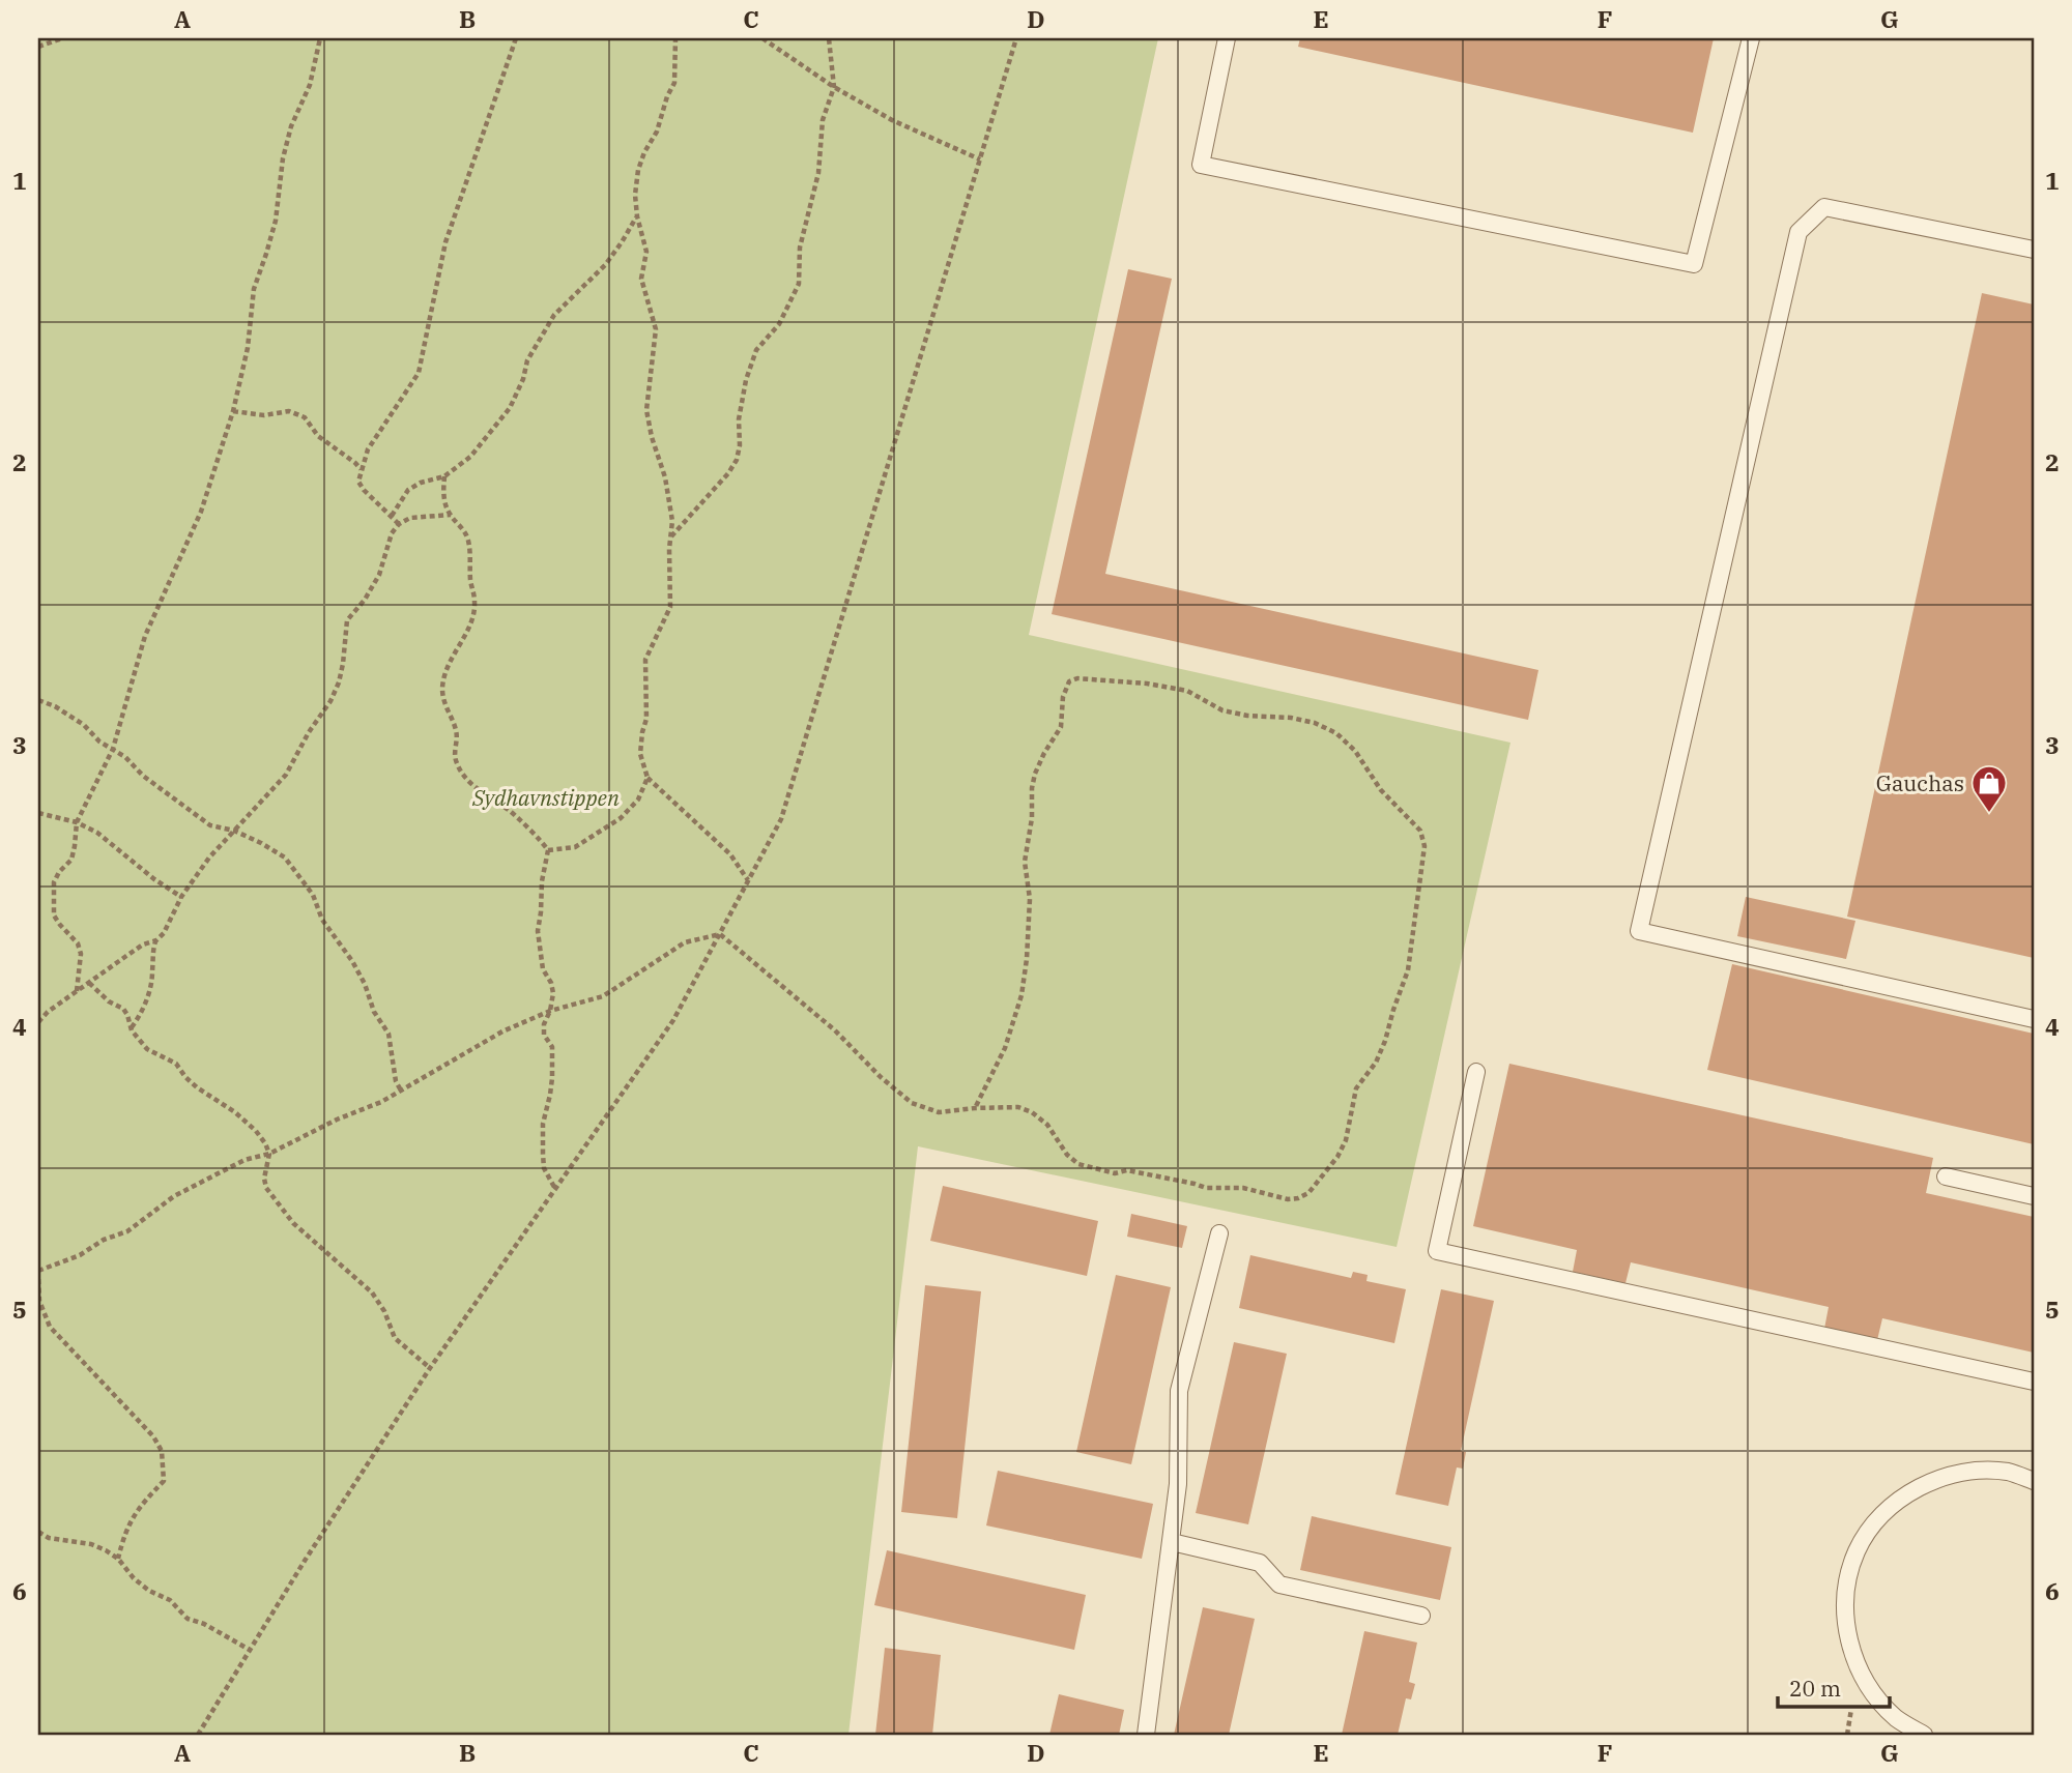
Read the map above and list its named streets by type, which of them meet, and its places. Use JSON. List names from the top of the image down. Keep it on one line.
{"parks":["Sydhavnstippen"],"places":{"shop":["Gauchas"]},"scale_bar":"20 m","grid":{"columns":["A","B","C","D","E","F","G"],"rows":["1","2","3","4","5","6"]}}
